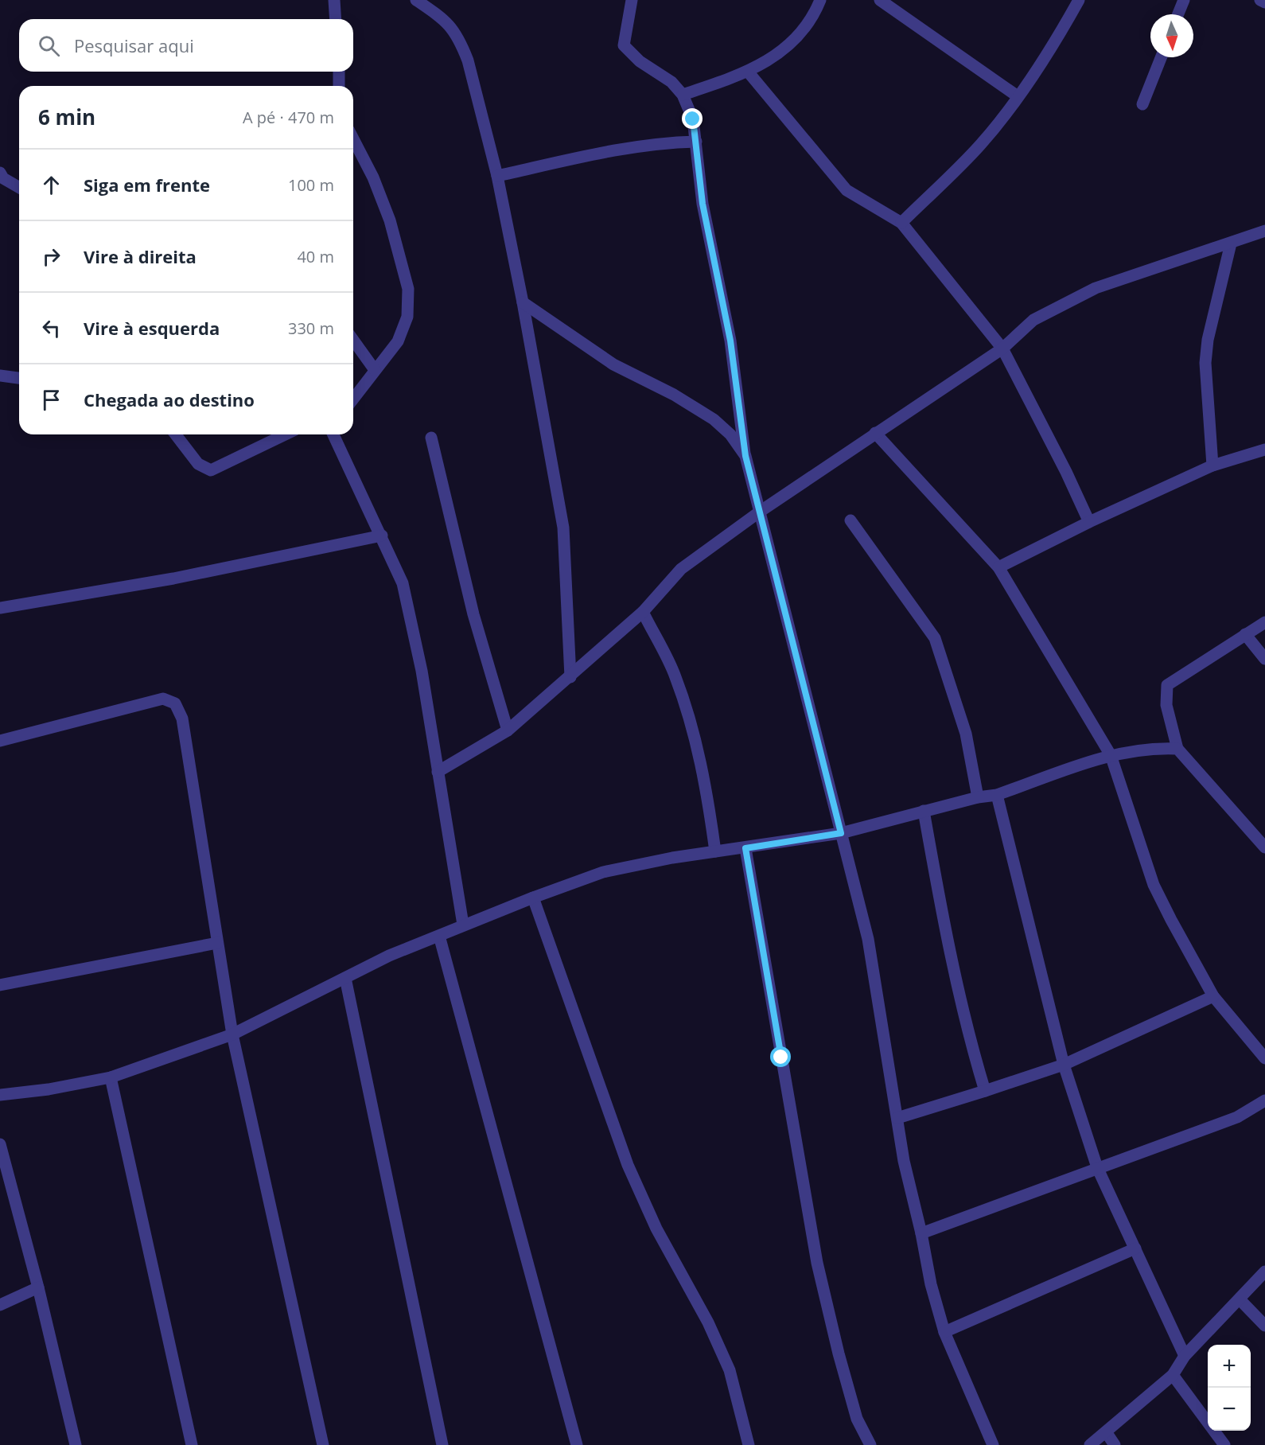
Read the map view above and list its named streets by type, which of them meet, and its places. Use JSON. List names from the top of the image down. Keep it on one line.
{"north":"bottom","page":{"search":"Pesquisar aqui","heading":["6 min","A pé · 470 m"],"list":[["Siga em frente","100 m"],["Vire à direita","40 m"],["Vire à esquerda","330 m"],"Chegada ao destino"],"map_buttons":["+","−"]}}
